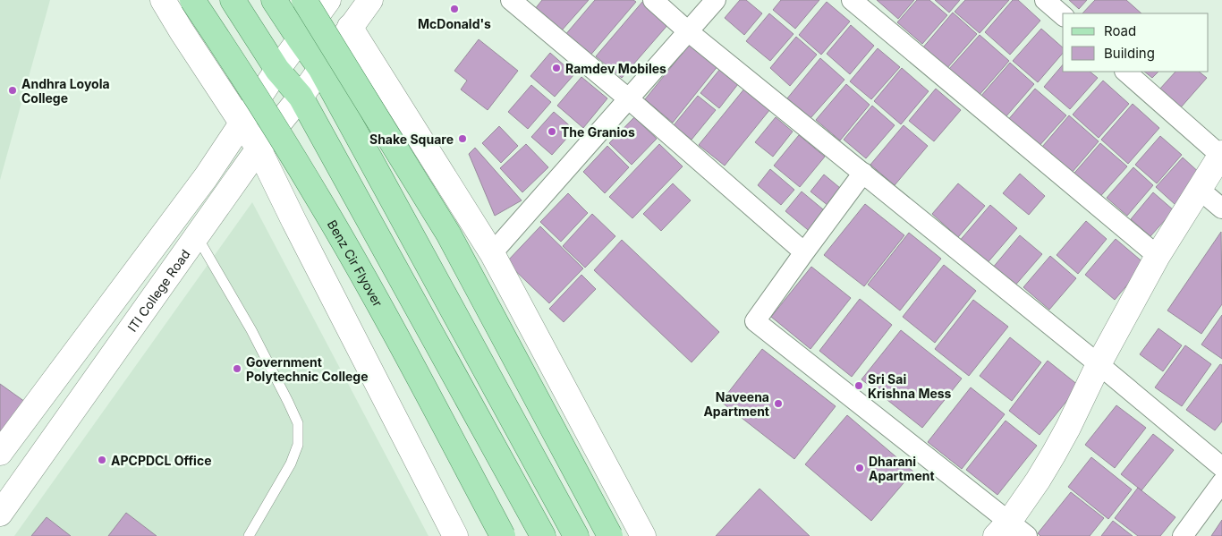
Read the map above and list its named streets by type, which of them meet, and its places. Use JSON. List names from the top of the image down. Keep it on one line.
{"streets":{"main road":["Benz Cir Flyover"],"street":["ITI College Road"]},"places":["McDonald's","Ramdev Mobiles","Andhra Loyola College","The Granios","Shake Square","Government Polytechnic College","Sri Sai Krishna Mess","Naveena Apartment","APCPDCL Office","Dharani Apartment"],"legend":["Road","Building"]}
